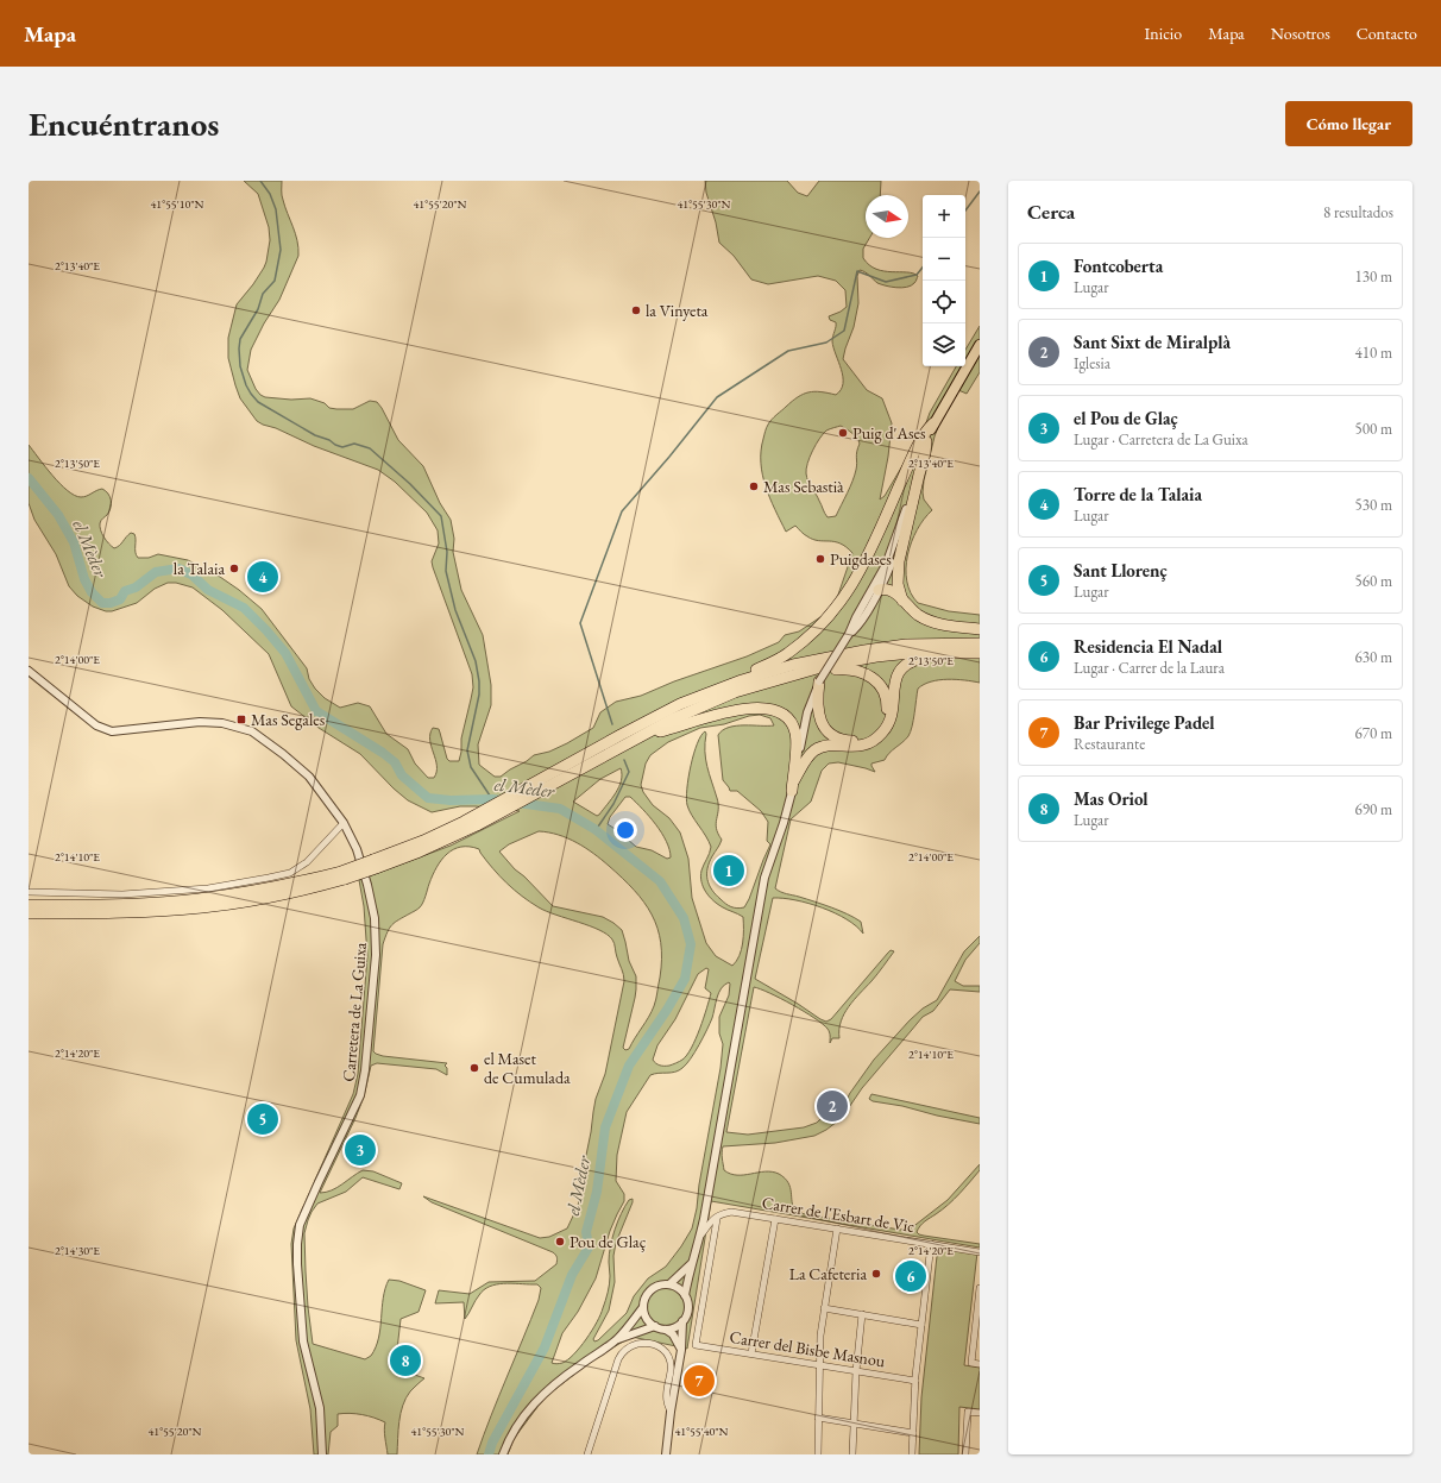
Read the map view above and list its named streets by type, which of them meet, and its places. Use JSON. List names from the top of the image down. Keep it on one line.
{"streets":{"street":["Carretera de La Guixa","Carrer de l'Esbart de Vic","Carrer del Bisbe Masnou"]},"water":["el Mèder"],"places":{"other":["la Vinyeta","Puig d'Ases","Mas Sebastià","Puigdases","la Talaia","el Maset de Cumulada","Pou de Glaç","La Cafeteria"],"transit":["Mas Segales"]},"north":"right","page":{"header":"Mapa","nav":["Inicio","Mapa","Nosotros","Contacto"],"buttons":"Cómo llegar","title":"Encuéntranos","heading":["Cerca","8 resultados"],"map_buttons":["+","−"],"list":[{"mark":"1","name":"Fontcoberta","note":"Lugar","value":"130 m"},{"mark":"2","name":"Sant Sixt de Miralplà","note":"Iglesia","value":"410 m"},{"mark":"3","name":"el Pou de Glaç","note":"Lugar · Carretera de La Guixa","value":"500 m"},{"mark":"4","name":"Torre de la Talaia","note":"Lugar","value":"530 m"},{"mark":"5","name":"Sant Llorenç","note":"Lugar","value":"560 m"},{"mark":"6","name":"Residencia El Nadal","note":"Lugar · Carrer de la Laura","value":"630 m"},{"mark":"7","name":"Bar Privilege Padel","note":"Restaurante","value":"670 m"},{"mark":"8","name":"Mas Oriol","note":"Lugar","value":"690 m"}],"pins":["4","1","2","5","3","6","8","7"]},"coordinates":["41°55'10\"N","41°55'20\"N","41°55'30\"N","2°13'40\"E","2°13'50\"E","2°14'00\"E","2°14'10\"E","2°14'20\"E","2°14'30\"E","41°55'40\"N"]}
